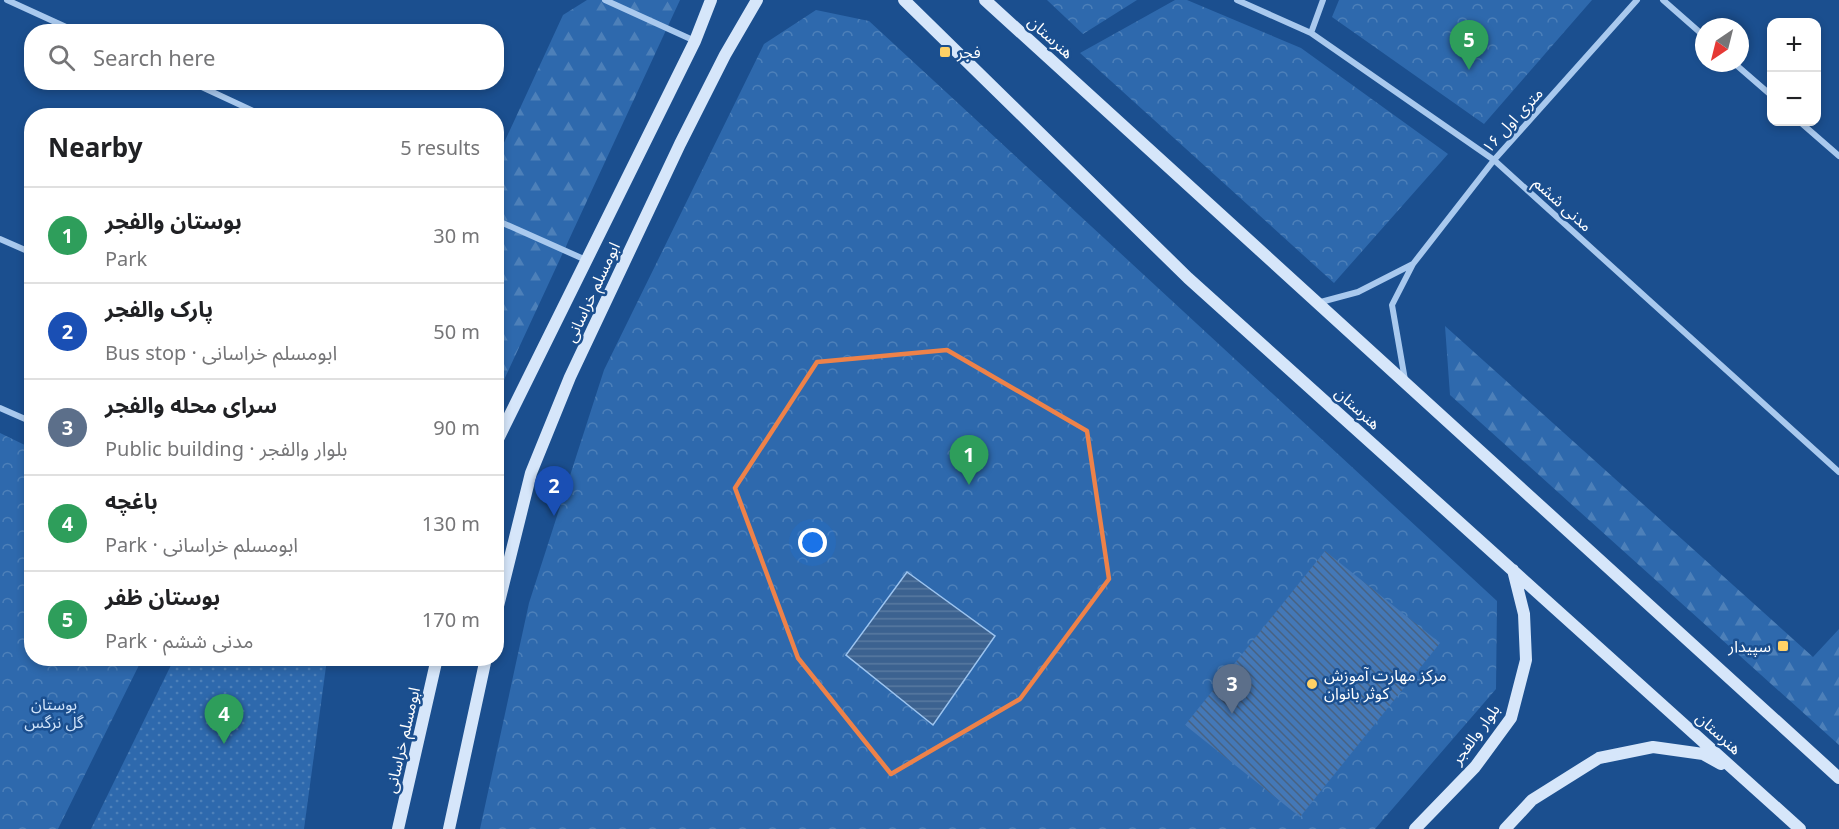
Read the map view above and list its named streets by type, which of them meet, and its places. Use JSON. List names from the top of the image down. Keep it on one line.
{"streets":{"main road":["هنرستان","ابومسلم خراسانی","بلوار والفجر"],"street":["۱۶ متری اول","مدنی ششم"]},"crossings":[["هنرستان","۱۶ متری اول"],["هنرستان","بلوار والفجر"],["۱۶ متری اول","مدنی ششم"]],"parks":["بوستان گل نرگس"],"places":{"transit":["فجر","سپیدار"],"other":["مرکز مهارت آموزش کوثر بانوان"]},"north":"bottom left","page":{"map_buttons":["+","−"],"pins":["5","1","2","3","4"],"search":"Search here","heading":["Nearby","5 results"],"list":[{"mark":"1","name":"بوستان والفجر","note":"Park","value":"30 m"},{"mark":"2","name":"پارک والفجر","note":"Bus stop · ابومسلم خراسانی","value":"50 m"},{"mark":"3","name":"سرای محله والفجر","note":"Public building · بلوار والفجر","value":"90 m"},{"mark":"4","name":"باغچه","note":"Park · ابومسلم خراسانی","value":"130 m"},{"mark":"5","name":"بوستان ظفر","note":"Park · مدنی ششم","value":"170 m"}]}}
